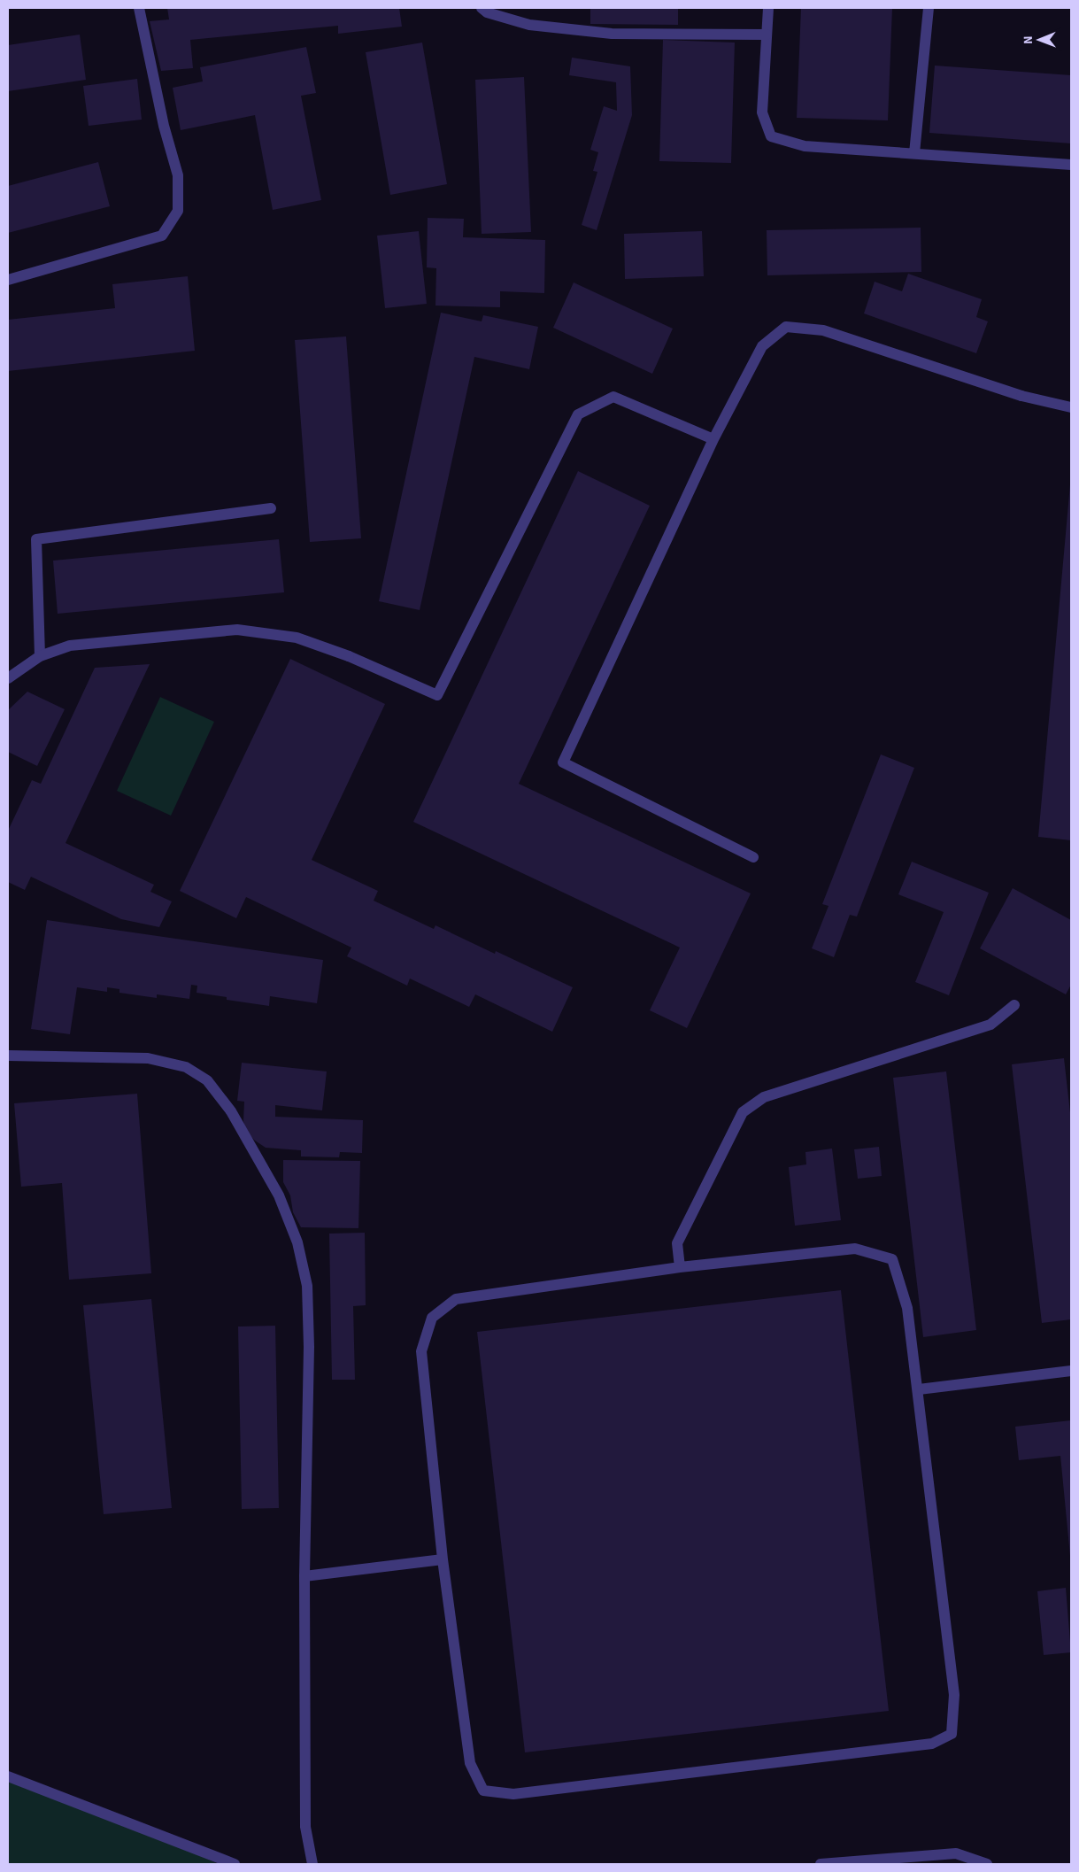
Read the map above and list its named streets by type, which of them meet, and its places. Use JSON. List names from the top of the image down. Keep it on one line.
{"north":"left"}
